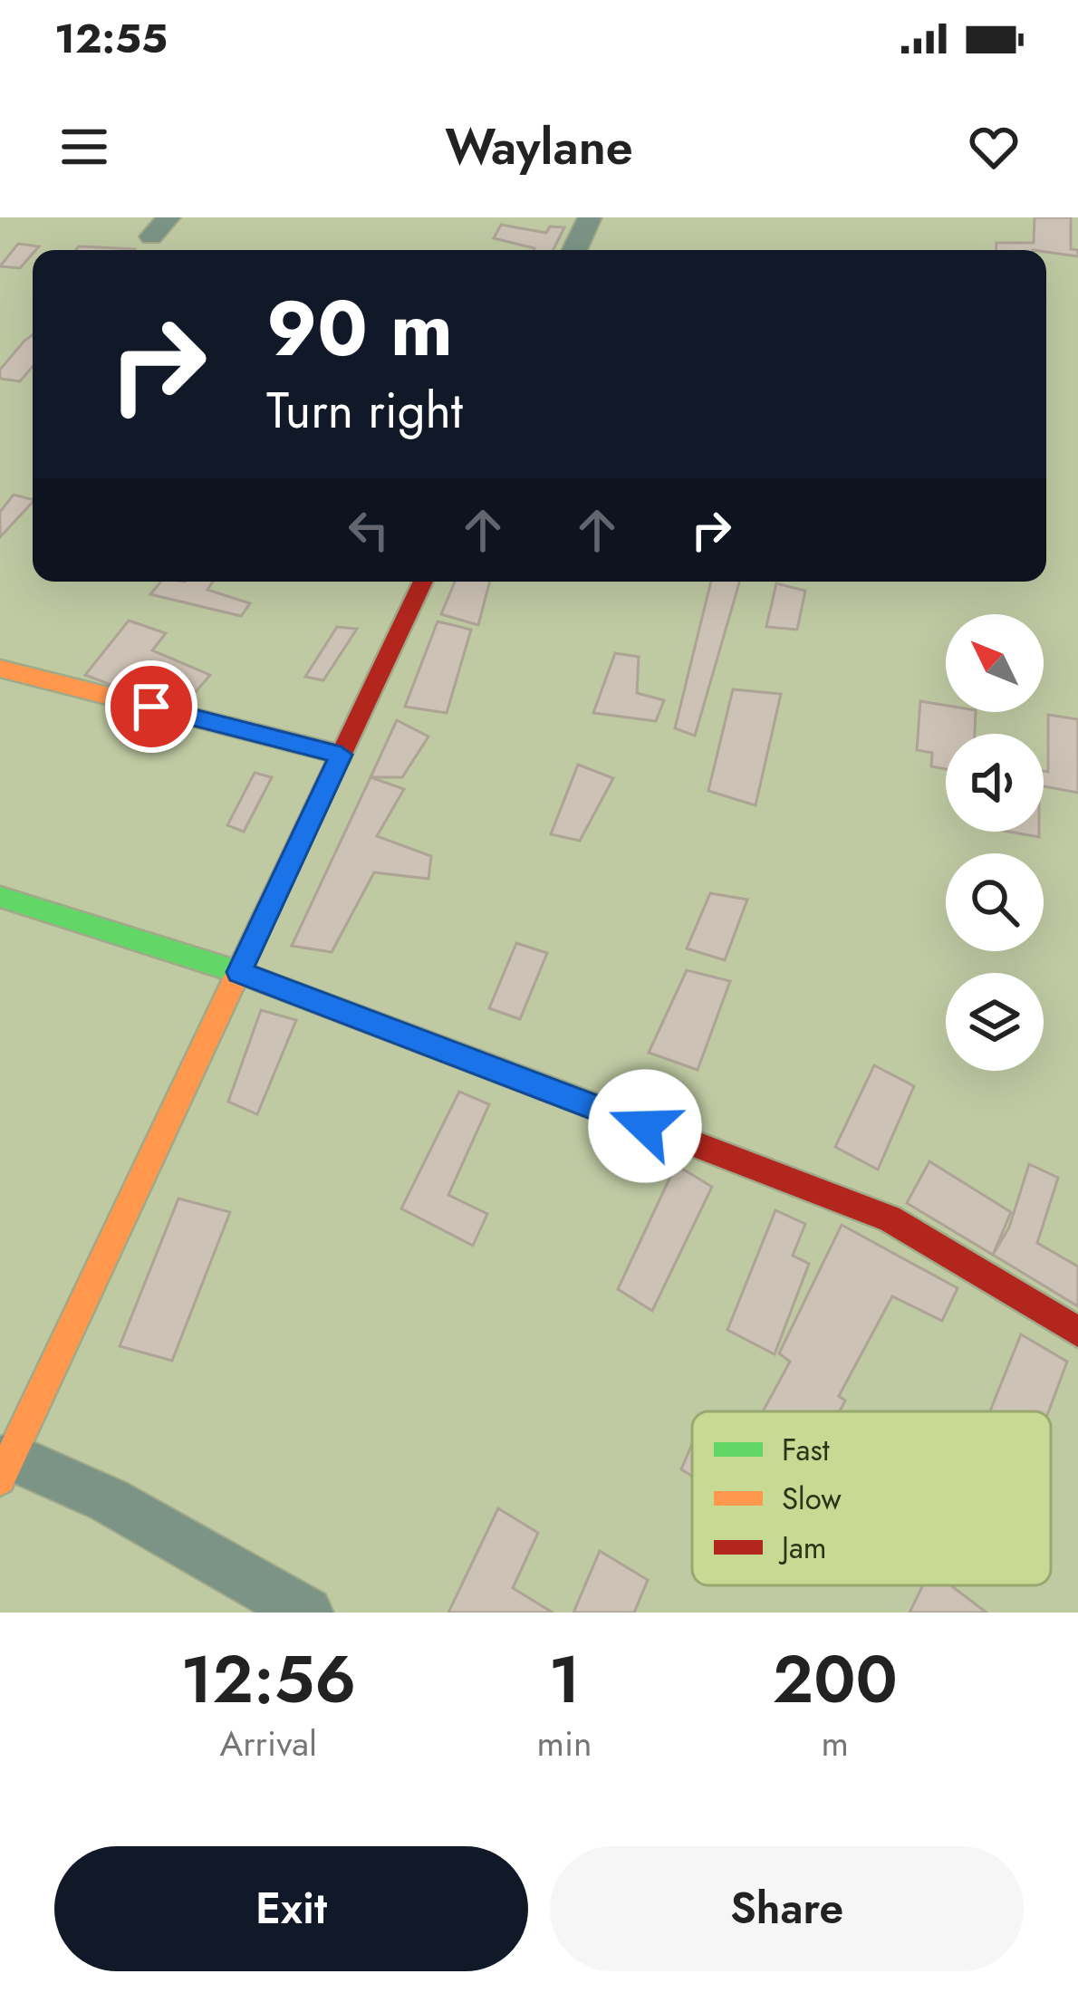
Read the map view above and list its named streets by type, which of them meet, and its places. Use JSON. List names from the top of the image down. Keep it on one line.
{"legend":["Fast","Slow","Jam"],"north":"top left","page":{"status":"12:55","header":"Waylane","turn":["90 m","Turn right"],"eta":["12:56","Arrival","1","min","200","m"],"buttons":["Exit","Share"]}}
